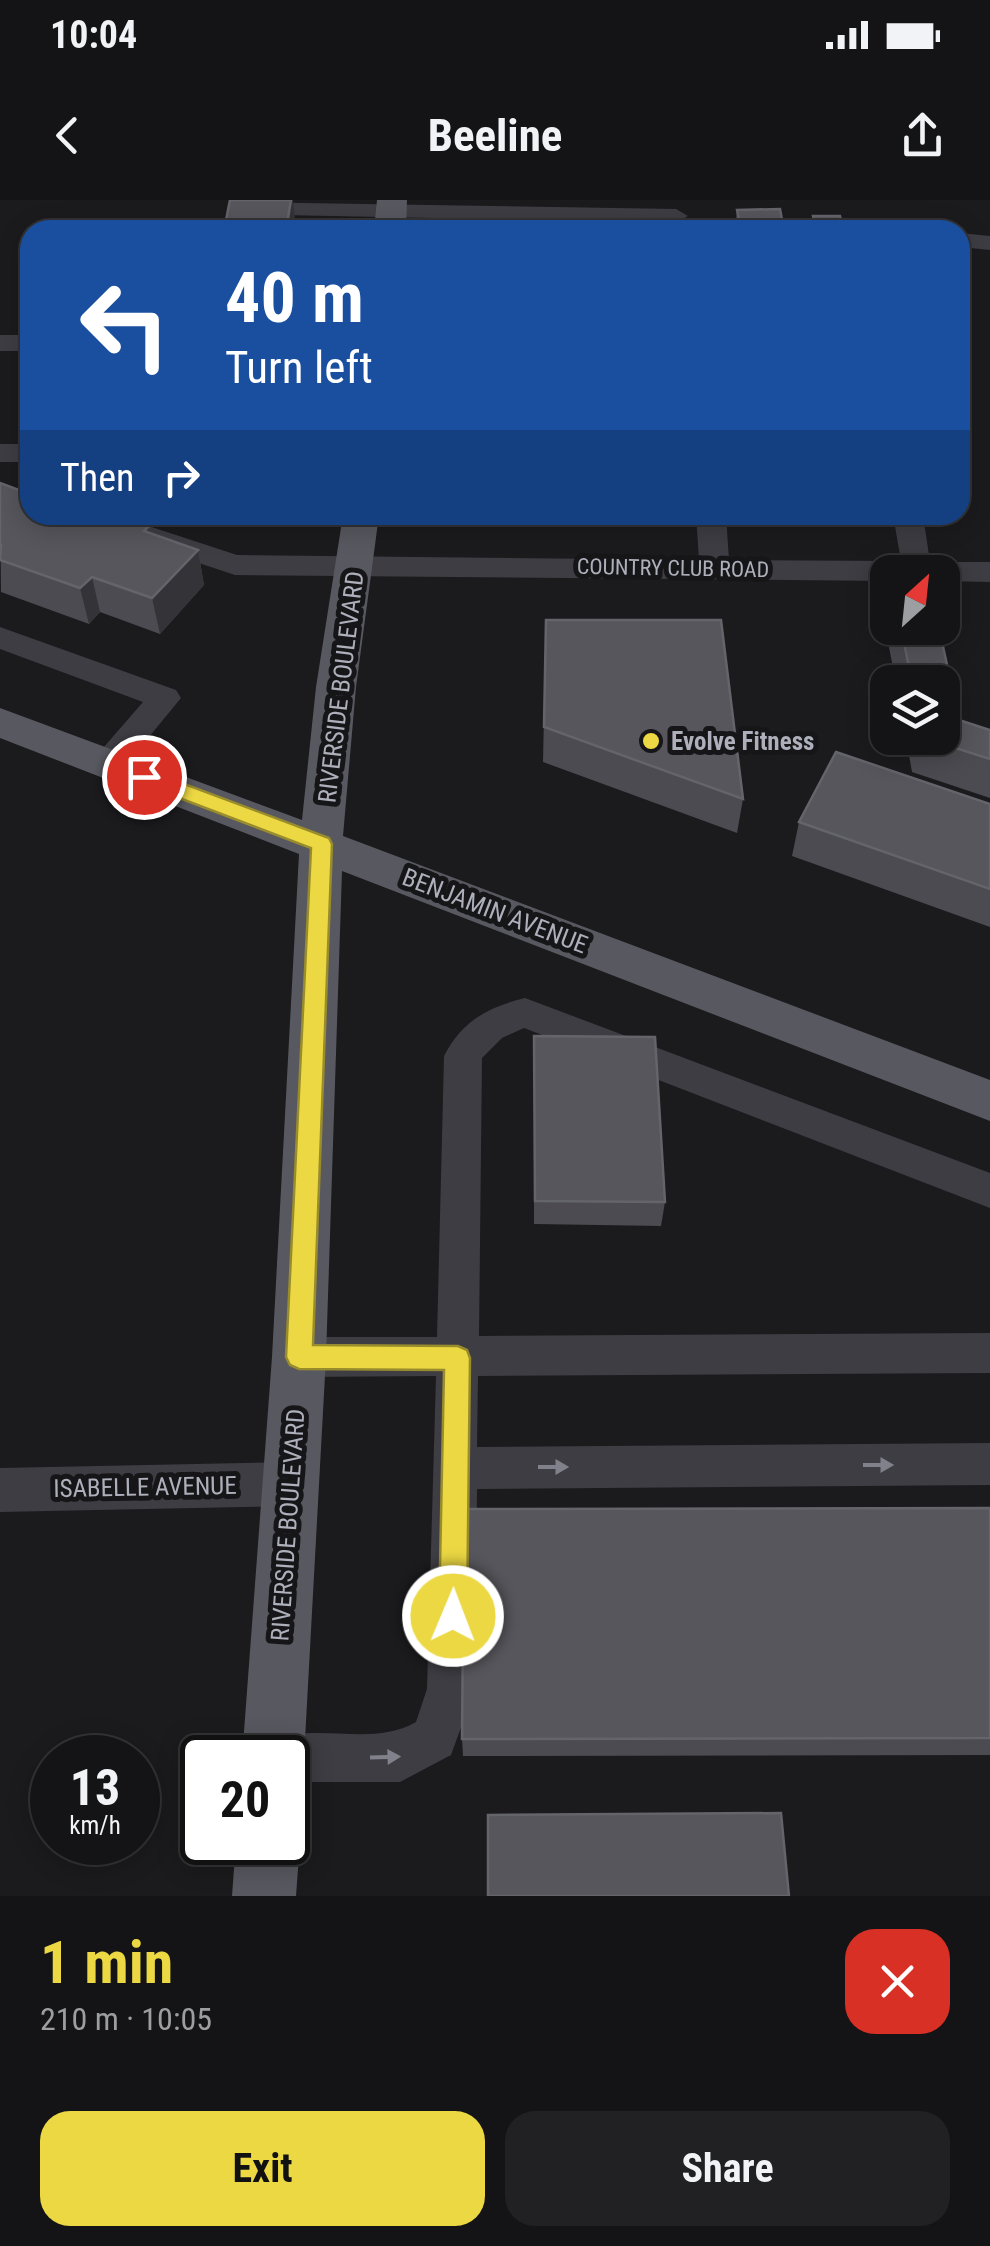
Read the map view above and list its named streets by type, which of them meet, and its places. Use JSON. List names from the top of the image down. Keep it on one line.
{"streets":{"main road":["RIVERSIDE BOULEVARD","BENJAMIN AVENUE"],"street":["COUNTRY CLUB ROAD","ISABELLE AVENUE"]},"crossings":[["COUNTRY CLUB ROAD","RIVERSIDE BOULEVARD"],["RIVERSIDE BOULEVARD","BENJAMIN AVENUE"],["RIVERSIDE BOULEVARD","ISABELLE AVENUE"]],"places":["Evolve Fitness"],"north":"top right","page":{"status":"10:04","header":"Beeline","turn":["40 m","Turn left"],"then":"Then","speed":"13 km/h","limit":"20","heading":["1 min","210 m · 10:05"],"buttons":["Exit","Share"]}}
